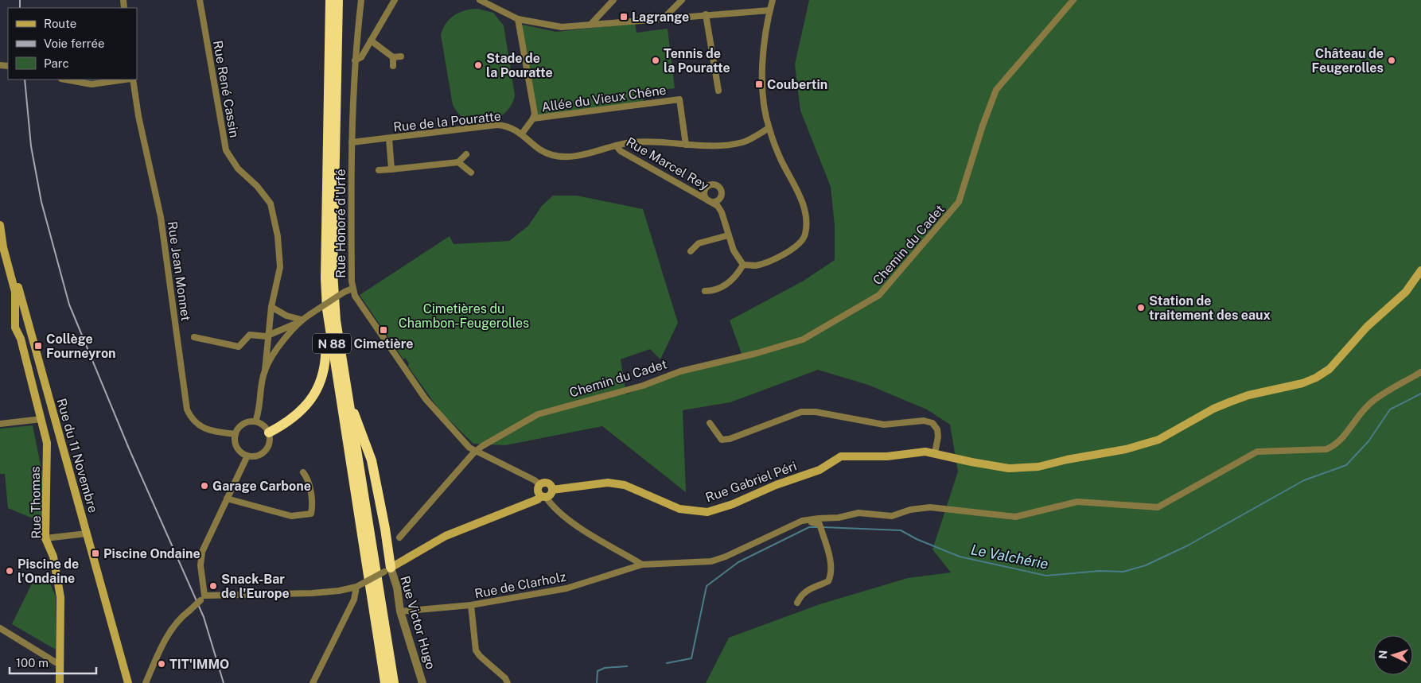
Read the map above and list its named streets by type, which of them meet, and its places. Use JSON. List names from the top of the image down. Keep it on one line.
{"streets":{"highway":["N 88"],"main road":["Rue du 11 Novembre","Rue Gabriel Péri","Rue Thomas"],"street":["Rue René Cassin","Allée du Vieux Chêne","Rue de la Pouratte","Rue Marcel Rey","Rue Honoré d'Urfé","Chemin du Cadet","Rue Jean Monnet","Rue de Clarholz","Rue Victor Hugo"]},"crossings":[["Rue René Cassin","Rue Jean Monnet"],["Rue René Cassin","N 88"],["Allée du Vieux Chêne","Rue de la Pouratte"],["Rue de la Pouratte","Rue Marcel Rey"],["Rue de la Pouratte","Rue Honoré d'Urfé"],["Rue Honoré d'Urfé","Chemin du Cadet"],["Rue Honoré d'Urfé","Rue Gabriel Péri"],["Rue Jean Monnet","N 88"],["Rue du 11 Novembre","Rue Thomas"],["Rue de Clarholz","Rue Victor Hugo"]],"water":["Le Valchérie"],"parks":["Cimetières du Chambon-Feugerolles"],"places":{"transit":["Lagrange","Coubertin","Cimetière","Collège Fourneyron","Piscine Ondaine"],"other":["Tennis de la Pouratte","Château de Feugerolles","Stade de la Pouratte","Station de traitement des eaux","Garage Carbone","Piscine de l'Ondaine","Snack-Bar de l'Europe","TIT'IMMO"]},"legend":["Route","Voie ferrée","Parc"],"scale_bar":"100 m","north":"left"}
